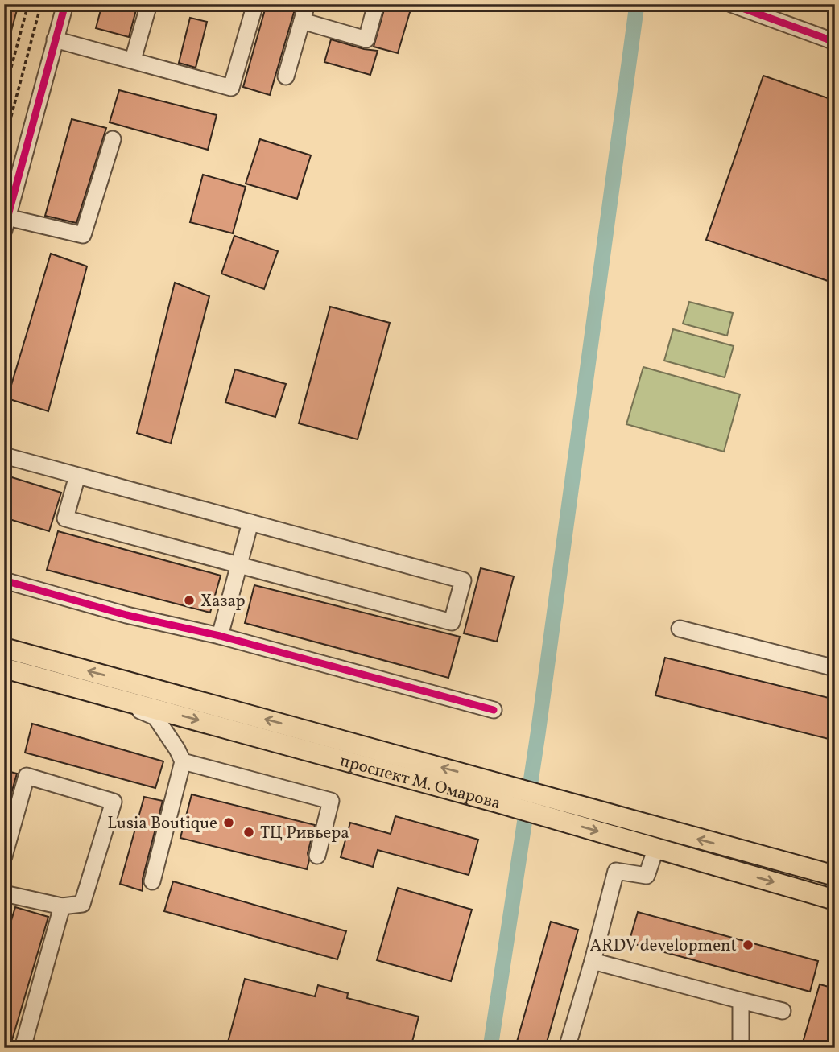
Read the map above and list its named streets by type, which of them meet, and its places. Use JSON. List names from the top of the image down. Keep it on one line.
{"streets":{"main road":["проспект М. Омарова"]},"places":["Хазар","Lusia Boutique","ТЦ Ривьера","ARDV development"]}
